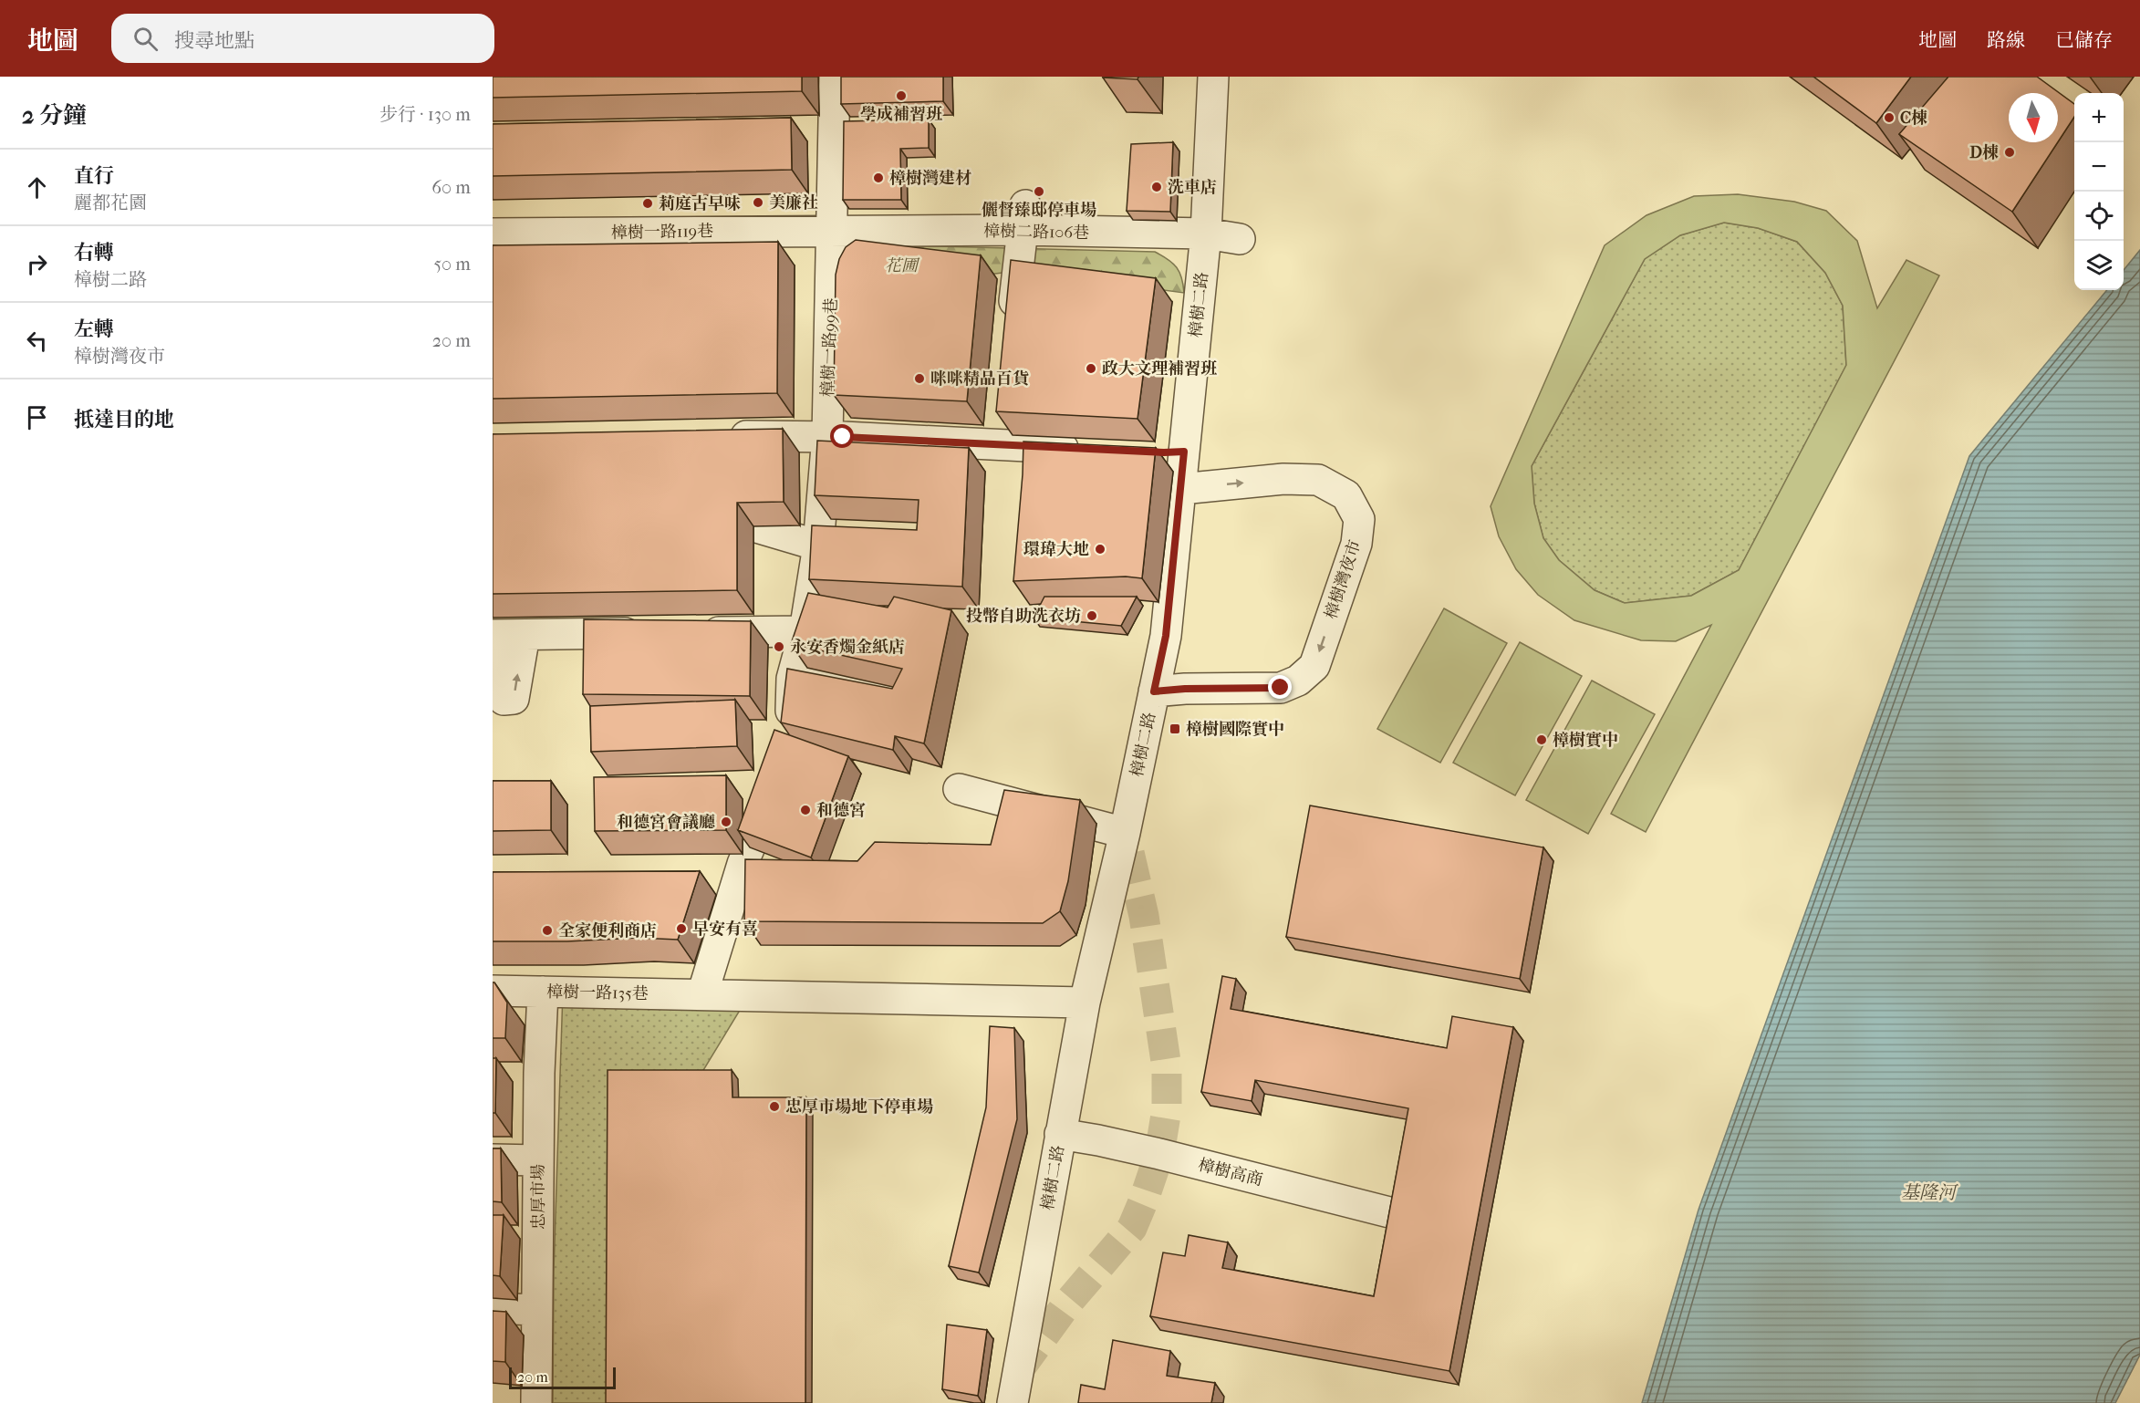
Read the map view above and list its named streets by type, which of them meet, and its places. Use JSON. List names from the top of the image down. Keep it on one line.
{"streets":{"street":["樟樹一路119巷","樟樹二路106巷","樟樹二路","樟樹一路99巷","樟樹灣夜市","樟樹一路135巷","樟樹高商","忠厚市場"]},"crossings":[["樟樹一路119巷","樟樹二路106巷"],["樟樹一路119巷","樟樹一路99巷"],["樟樹二路106巷","樟樹二路"],["樟樹二路106巷","樟樹一路99巷"],["樟樹二路","樟樹灣夜市"],["樟樹二路","樟樹一路135巷"],["樟樹二路","樟樹高商"],["樟樹一路135巷","忠厚市場"]],"water":["基隆河"],"parks":["花圃"],"places":{"other":["學成補習班","C棟","D棟","樟樹灣建材","洗車店","儷督臻邸停車場","美廉社","莉庭古早味","政大文理補習班","咪咪精品百貨","環瑋大地","投幣自助洗衣坊","永安香燭金紙店","樟樹實中","和德宮","和德宮會議廳","早安有喜","全家便利商店","忠厚市場地下停車場"],"transit":["樟樹國際實中"]},"scale_bar":"20 m","north":"bottom","page":{"header":"地圖","search":"搜尋地點","nav":["地圖","路線","已儲存"],"heading":["2 分鐘","步行 · 130 m"],"map_buttons":["+","−"],"list":[["直行","麗都花園","60 m"],["右轉","樟樹二路","50 m"],["左轉","樟樹灣夜市","20 m"],"抵達目的地"],"scale":"20 m"}}
